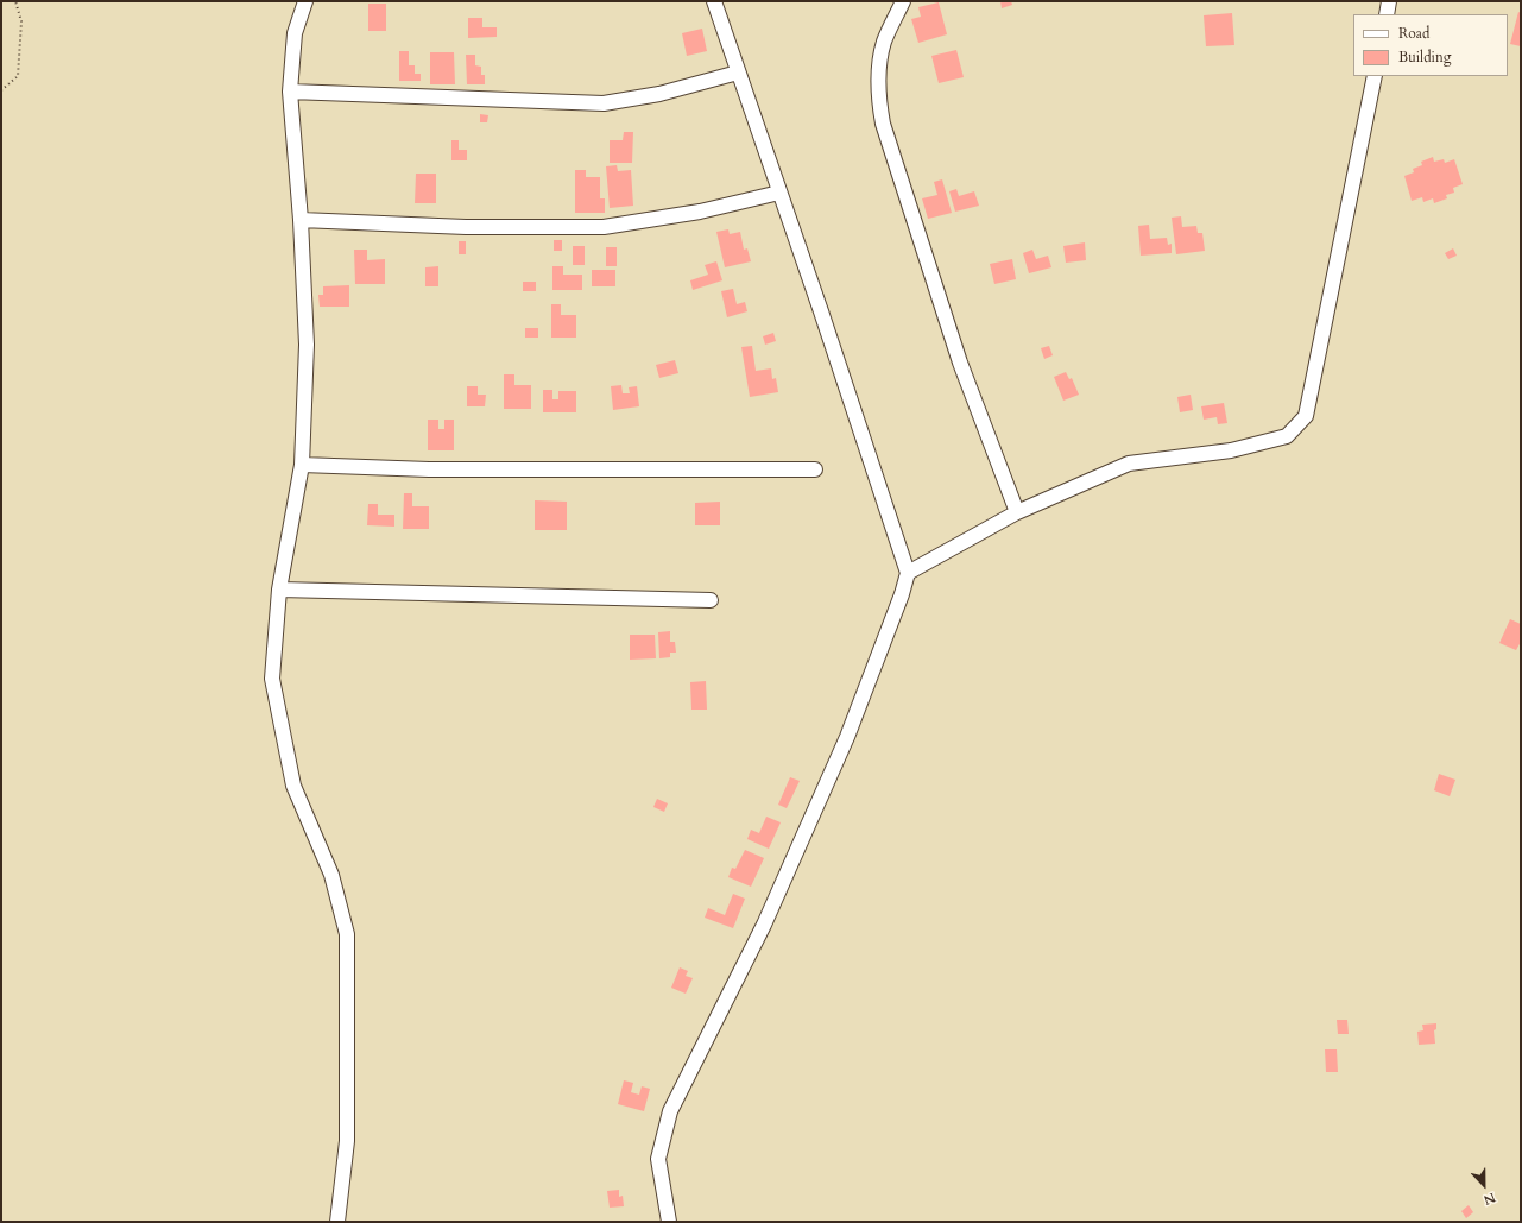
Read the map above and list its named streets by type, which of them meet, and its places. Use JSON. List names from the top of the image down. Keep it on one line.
{"legend":["Road","Building"],"north":"bottom"}
